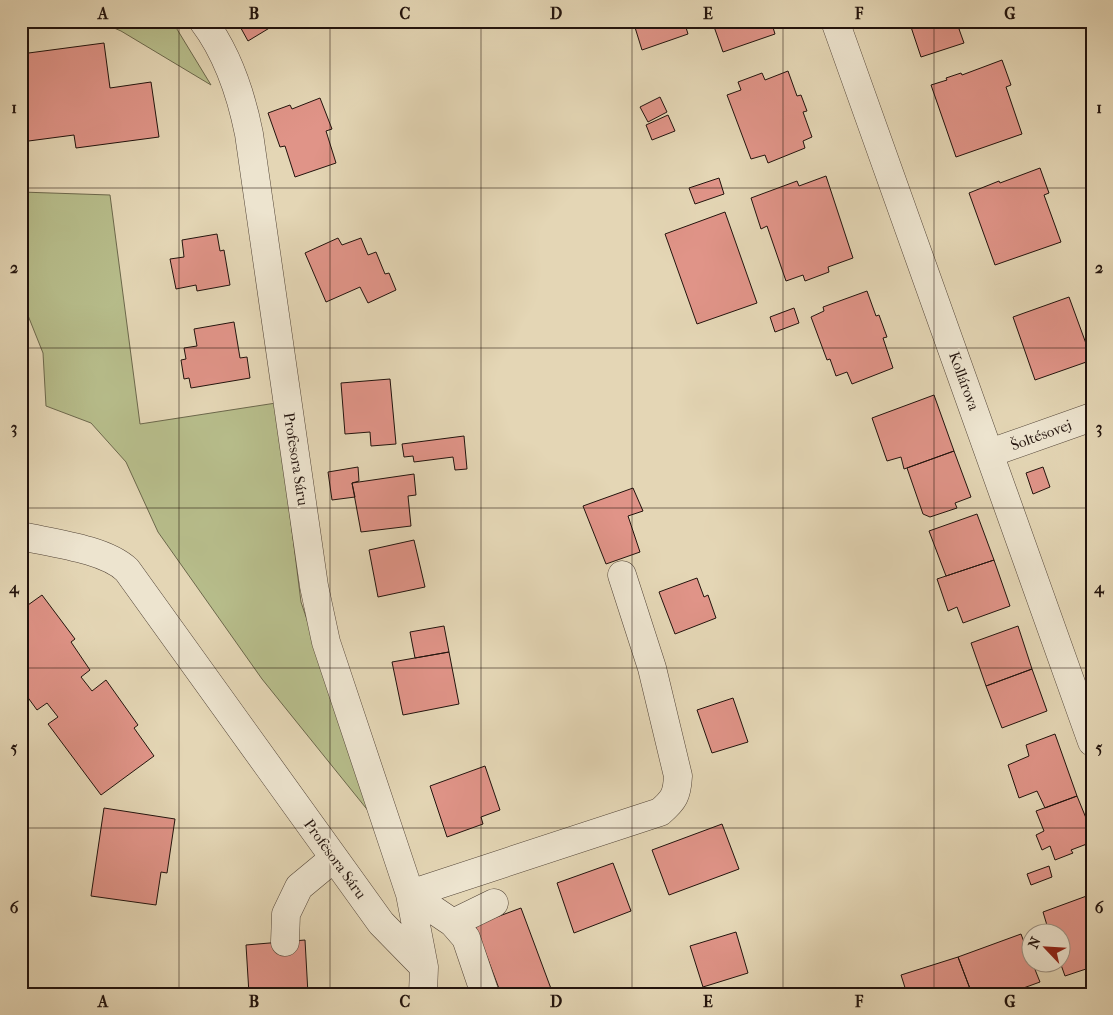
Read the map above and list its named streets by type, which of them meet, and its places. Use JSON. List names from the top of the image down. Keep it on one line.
{"streets":{"street":["Kollárova","Šoltésovej","Profesora Sáru"]},"crossings":[["Kollárova","Šoltésovej"]],"north":"top left","grid":{"columns":["A","B","C","D","E","F","G"],"rows":["1","2","3","4","5","6"]}}
